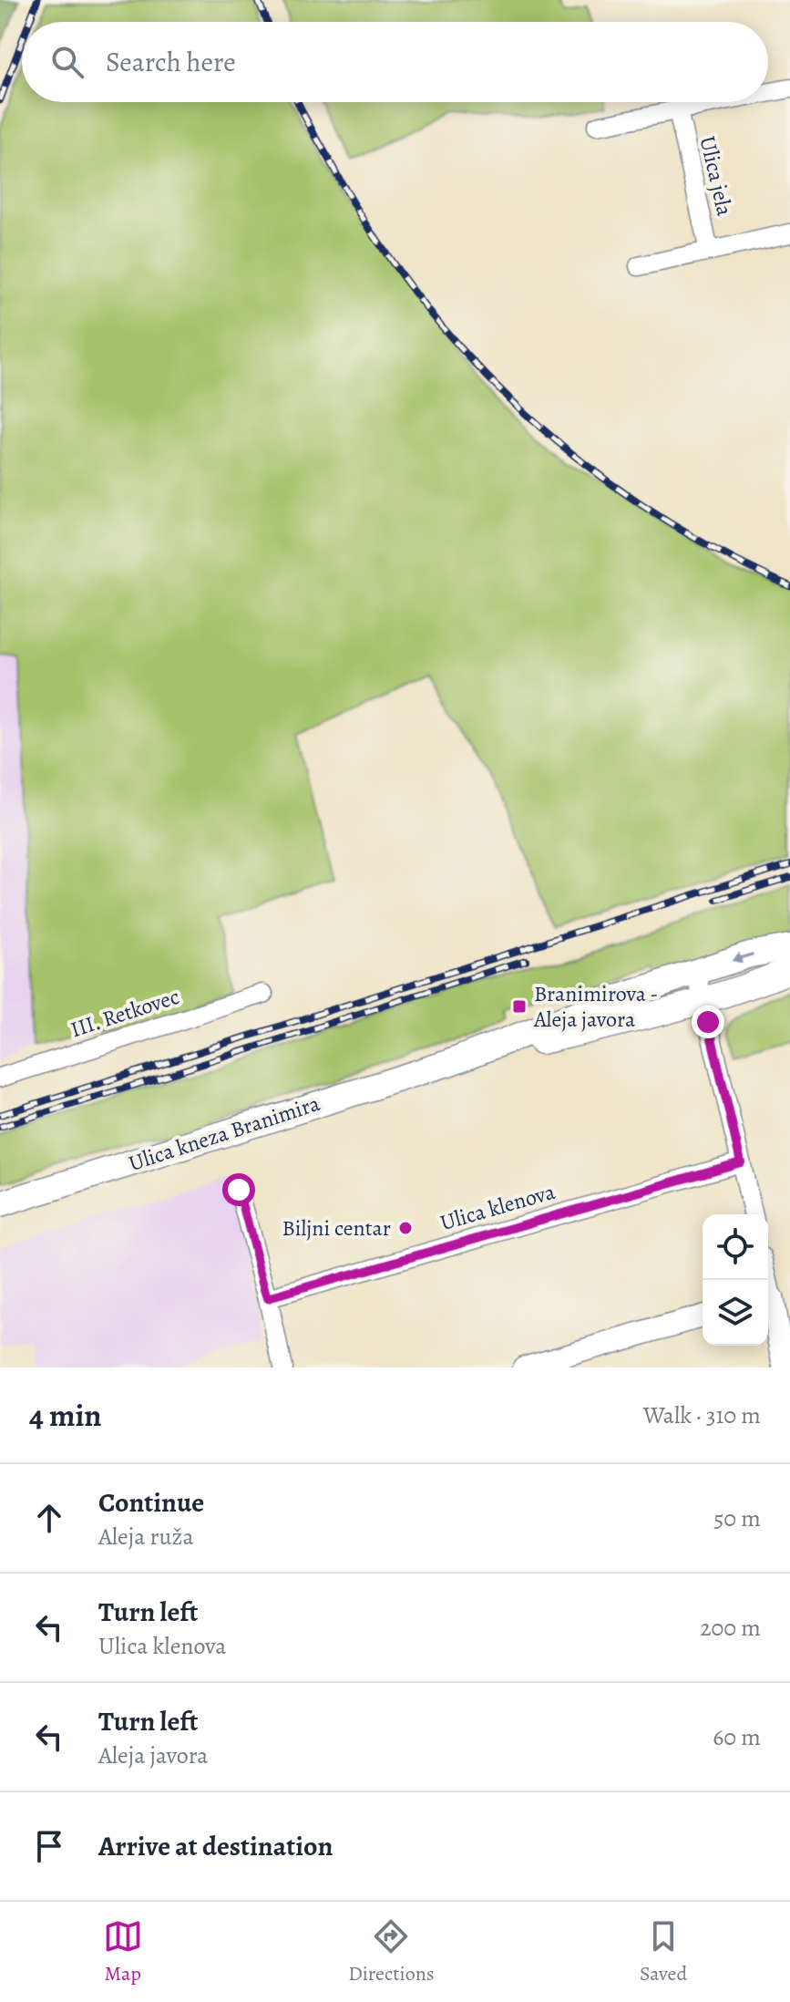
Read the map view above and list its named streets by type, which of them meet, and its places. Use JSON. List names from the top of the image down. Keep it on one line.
{"streets":{"main road":["Ulica kneza Branimira"],"street":["Ulica jela","III. Retkovec","Ulica klenova"]},"places":{"transit":["Branimirova - Aleja javora"],"other":["Biljni centar"]},"page":{"search":"Search here","heading":["4 min","Walk · 310 m"],"list":[["Continue","Aleja ruža","50 m"],["Turn left","Ulica klenova","200 m"],["Turn left","Aleja javora","60 m"],"Arrive at destination"],"nav":["Map","Directions","Saved"]}}
